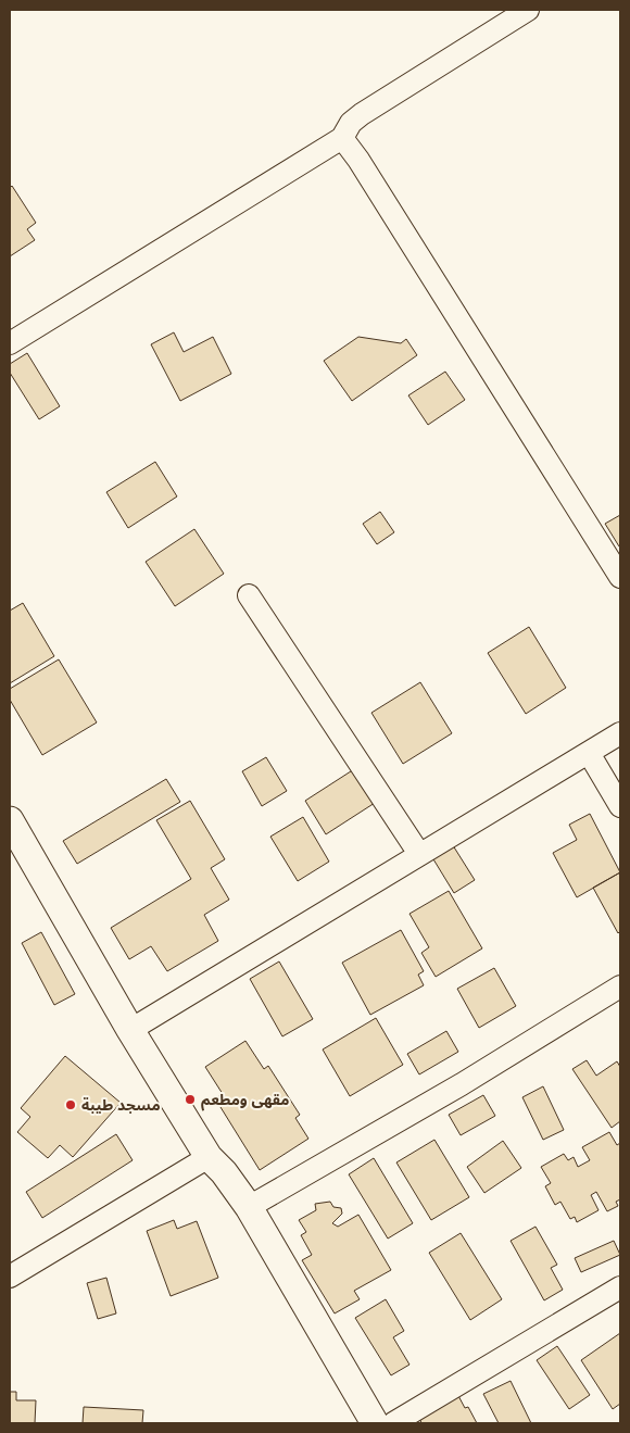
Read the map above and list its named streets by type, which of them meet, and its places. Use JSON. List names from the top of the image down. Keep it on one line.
{"places":["مقهى ومطعم","مسجد طيبة"]}
